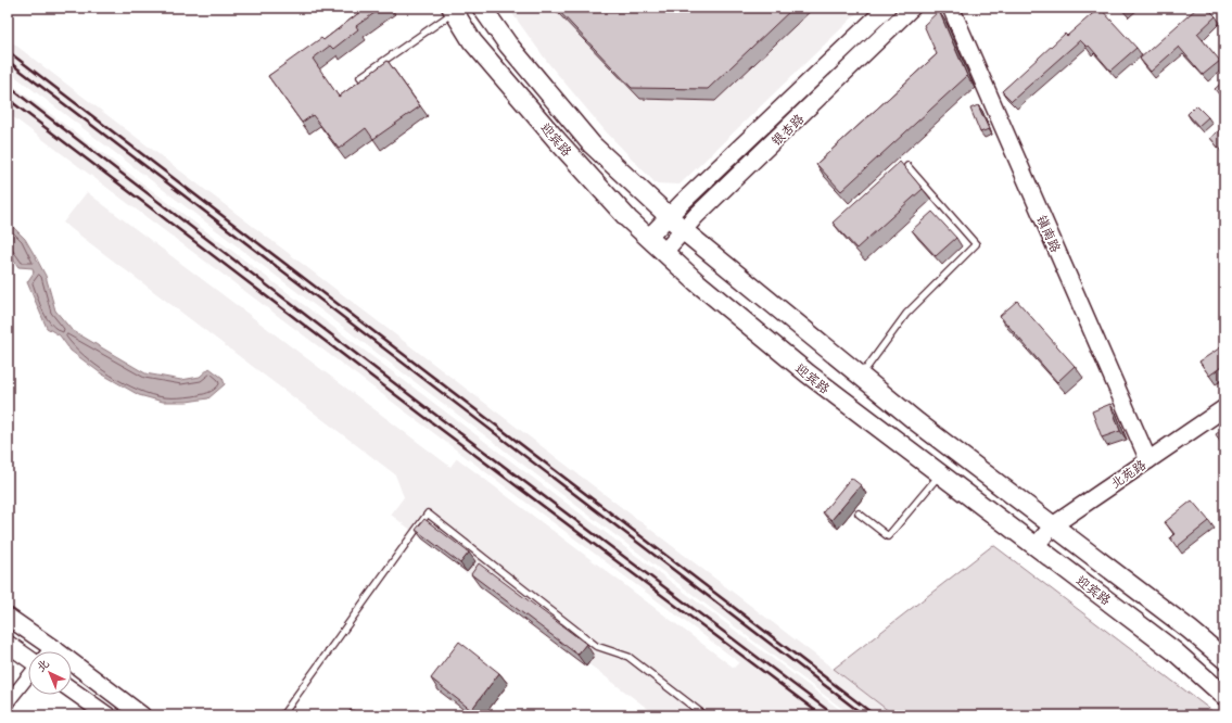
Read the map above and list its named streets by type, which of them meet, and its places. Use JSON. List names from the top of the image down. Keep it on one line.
{"streets":{"main road":["迎宾路"],"street":["银杏路","镇南路","北苑路"]},"crossings":[["银杏路","迎宾路"],["迎宾路","北苑路"],["镇南路","北苑路"]],"north":"top left"}
